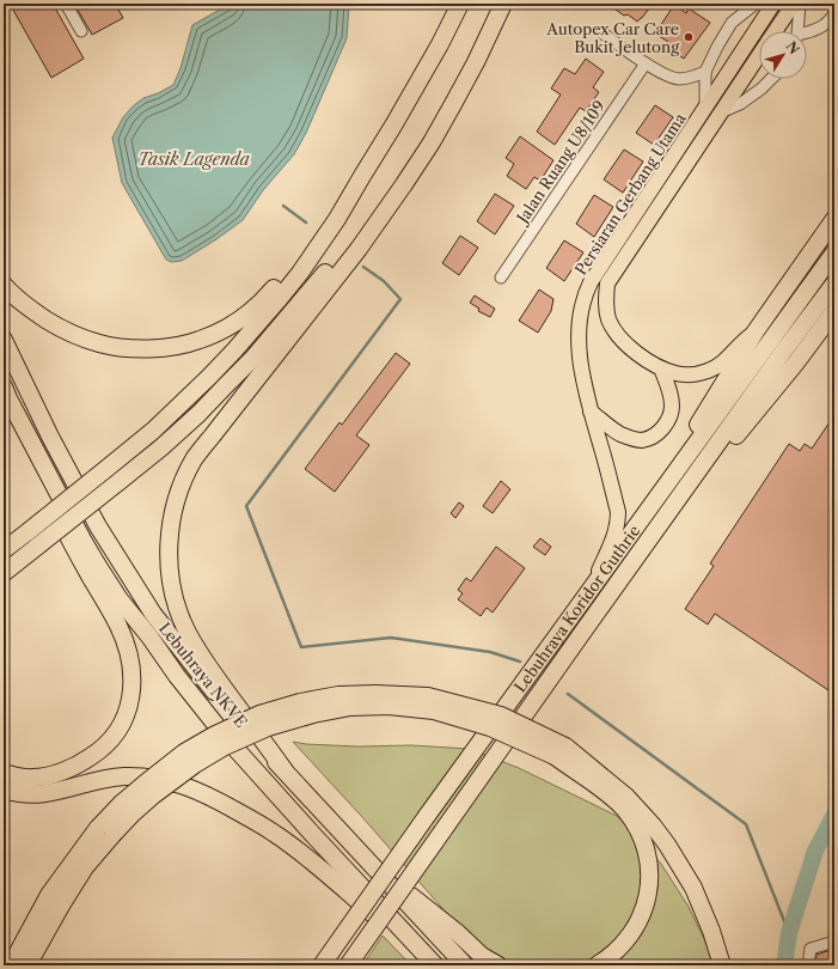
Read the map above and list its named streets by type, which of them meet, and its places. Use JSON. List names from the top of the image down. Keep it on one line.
{"streets":{"highway":["Lebuhraya Koridor Guthrie","Lebuhraya NKVE"],"main road":["Persiaran Gerbang Utama"],"street":["Jalan Ruang U8/109"]},"crossings":[["Persiaran Gerbang Utama","Lebuhraya Koridor Guthrie"]],"water":["Tasik Lagenda"],"places":["Autopex Car Care Bukit Jelutong"],"north":"top right"}
